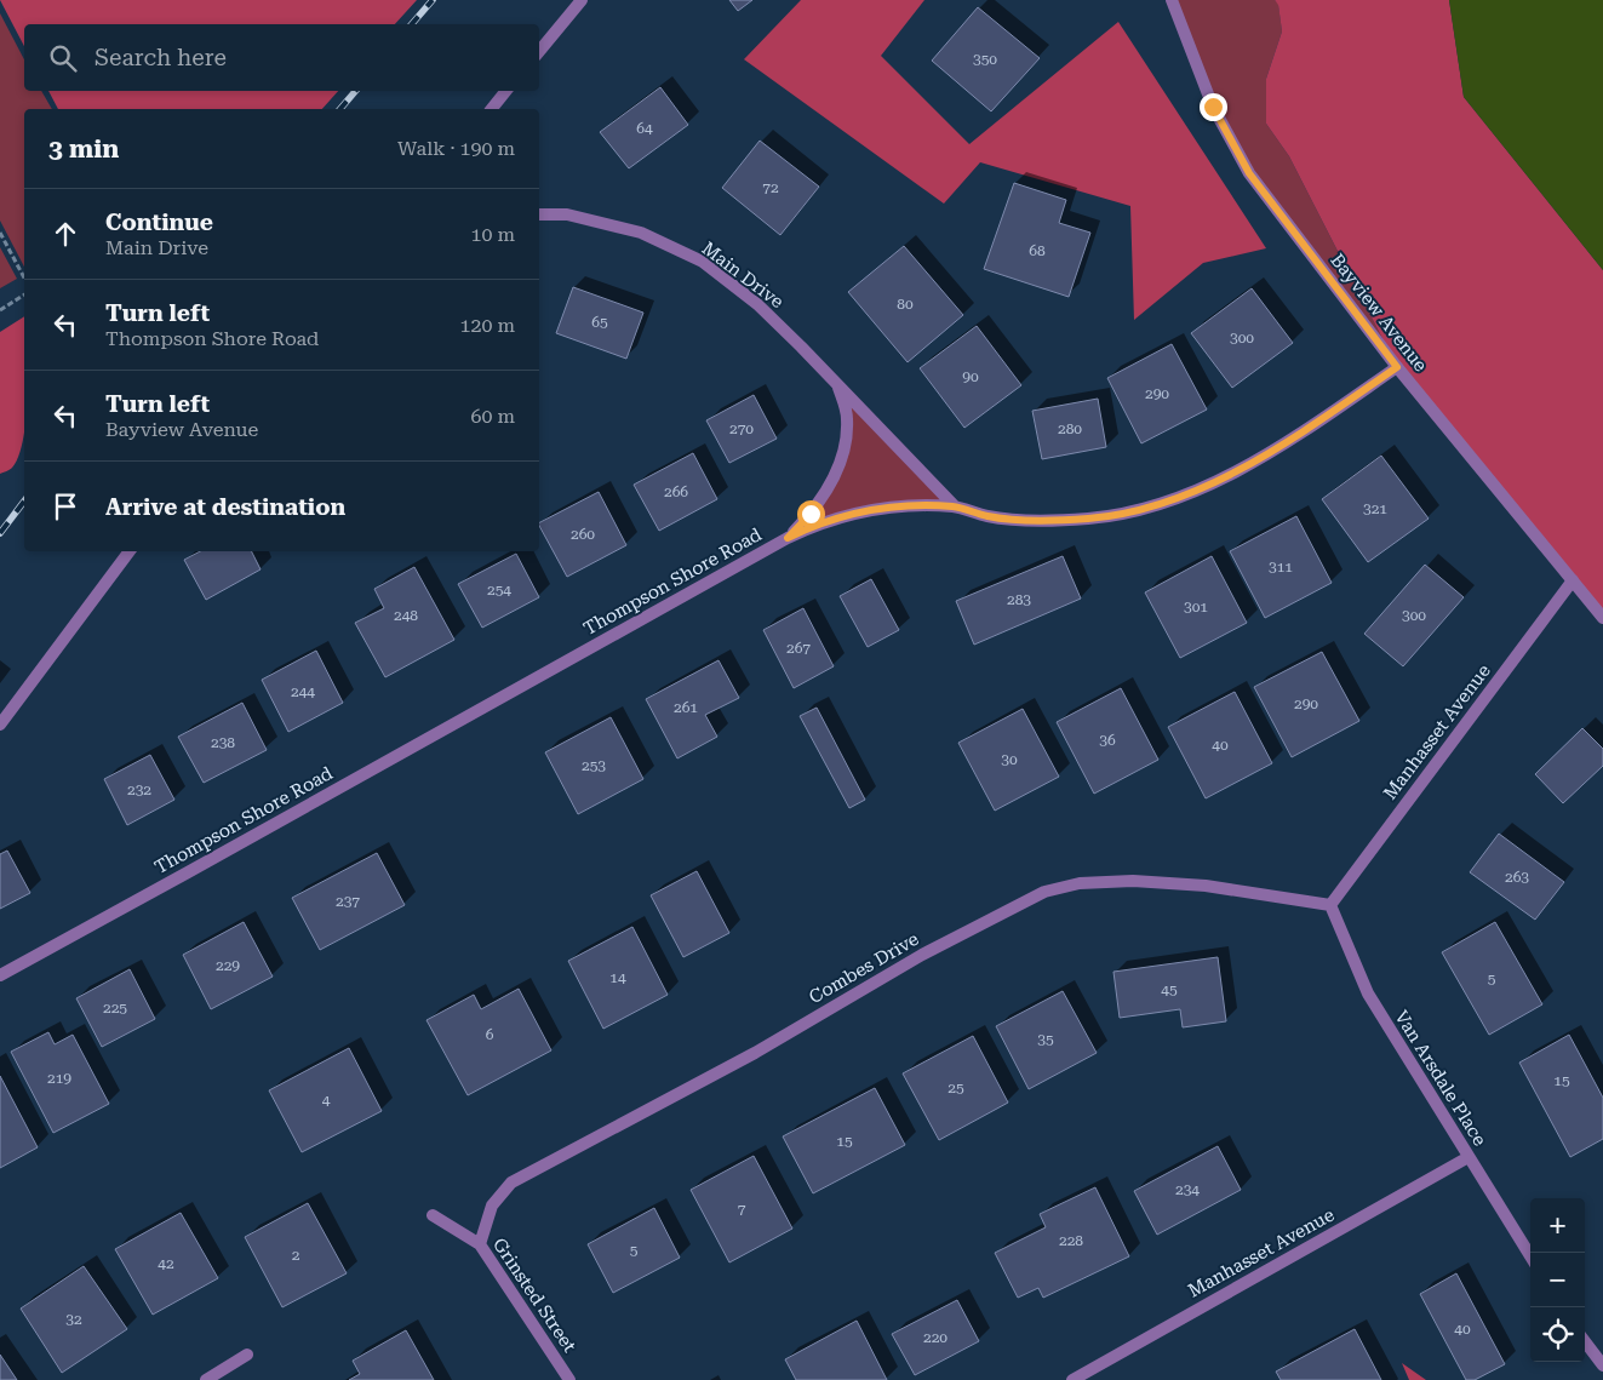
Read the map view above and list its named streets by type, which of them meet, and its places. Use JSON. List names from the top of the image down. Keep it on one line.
{"streets":{"street":["Main Drive","Bayview Avenue","Thompson Shore Road","Manhasset Avenue","Combes Drive","Van Arsdale Place","Grinsted Street"]},"crossings":[["Main Drive","Thompson Shore Road"],["Bayview Avenue","Thompson Shore Road"],["Bayview Avenue","Manhasset Avenue"],["Manhasset Avenue","Combes Drive"],["Manhasset Avenue","Van Arsdale Place"],["Combes Drive","Van Arsdale Place"],["Combes Drive","Grinsted Street"]],"house_numbers":["350","64","72","68","80","65","300","90","290","270","280","266","321","260","311","254","283","301","248","300","267","244","290","261","36","238","40","30","253","232","263","237","229","14","5","45","225","6","35","219","15","25","4","15","234","7","228","5","2","42","32","40","220"],"page":{"search":"Search here","heading":["3 min","Walk · 190 m"],"list":[["Continue","Main Drive","10 m"],["Turn left","Thompson Shore Road","120 m"],["Turn left","Bayview Avenue","60 m"],"Arrive at destination"],"map_buttons":["+","−"]}}
